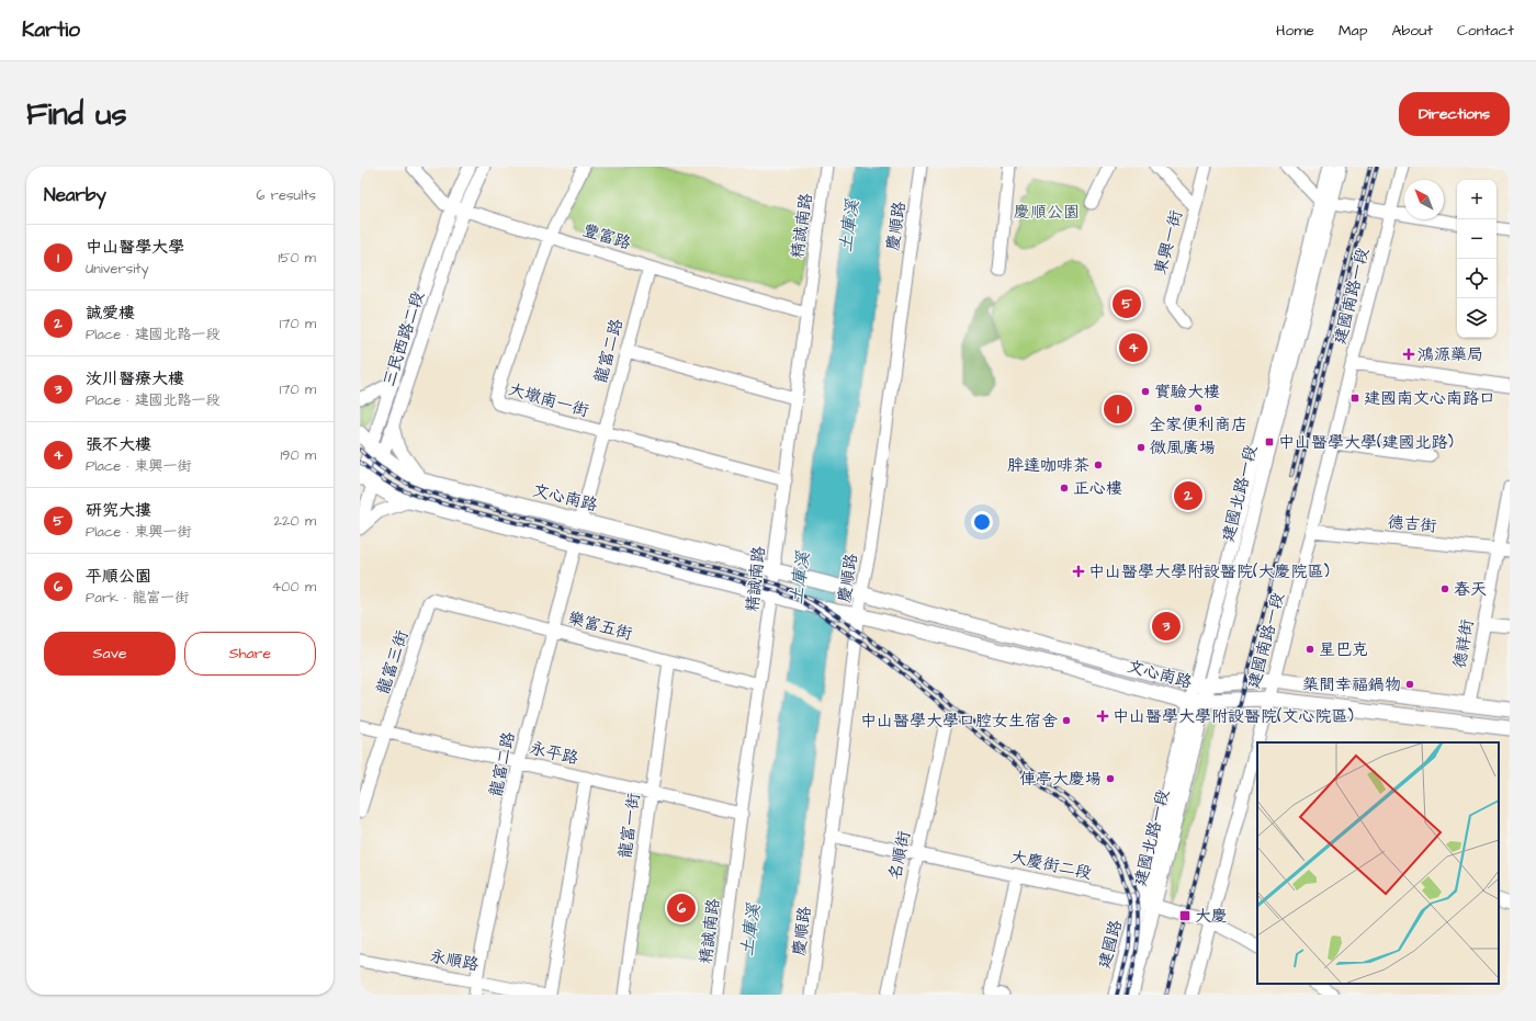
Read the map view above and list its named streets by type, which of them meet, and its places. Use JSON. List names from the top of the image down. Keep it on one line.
{"streets":{"main road":["建國北路一段","文心南路","建國路"],"street":["精誠南路","慶順路","豐富路","東興一街","建國南路一段","三民西路二段","龍富二路","大墩南一街","德吉街","樂富五街","德祥街","龍富三街","永平路","龍富一街","名順街","大慶街二段","永順路"]},"crossings":[["精誠南路","豐富路"],["精誠南路","大墩南一街"],["精誠南路","文心南路"],["精誠南路","樂富五街"],["精誠南路","永平路"],["慶順路","文心南路"],["慶順路","大慶街二段"],["豐富路","三民西路二段"],["豐富路","龍富二路"],["豐富路","大墩南一街"],["建國南路一段","文心南路"],["建國南路一段","德吉街"],["建國南路一段","大慶街二段"],["三民西路二段","文心南路"],["龍富二路","大墩南一街"],["龍富二路","文心南路"],["龍富二路","樂富五街"],["龍富二路","永平路"],["龍富二路","永順路"],["建國北路一段","文心南路"],["建國北路一段","大慶街二段"],["建國北路一段","建國路"],["文心南路","德祥街"],["德吉街","德祥街"],["樂富五街","龍富三街"],["樂富五街","龍富一街"],["龍富三街","永平路"],["永平路","龍富一街"],["名順街","大慶街二段"],["大慶街二段","建國路"]],"water":["土庫溪"],"parks":["慶順公園"],"places":{"health":["鴻源藥局","中山醫學大學附設醫院(大慶院區)","中山醫學大學附設醫院(文心院區)"],"other":["實驗大樓","全家便利商店","微風廣場","胖達咖啡茶","正心樓","春天","星巴克","築間幸福鍋物","中山醫學大學口腔女生宿舍","俥亭大慶場"],"transit":["建國南文心南路口","中山醫學大學(建國北路)","大慶"]},"north":"top left","page":{"header":"Kartio","nav":["Home","Map","About","Contact"],"buttons":["Directions",["Save","Share"]],"title":"Find us","heading":["Nearby","6 results"],"map_buttons":["+","−"],"list":[{"mark":"1","name":"中山醫學大學","note":"University","value":"150 m"},{"mark":"2","name":"誠愛樓","note":"Place · 建國北路一段","value":"170 m"},{"mark":"3","name":"汝川醫療大樓","note":"Place · 建國北路一段","value":"170 m"},{"mark":"4","name":"張不大樓","note":"Place · 東興一街","value":"190 m"},{"mark":"5","name":"研究大摟","note":"Place · 東興一街","value":"220 m"},{"mark":"6","name":"平順公園","note":"Park · 龍富一街","value":"400 m"}],"pins":["5","4","1","2","3","6"]}}
